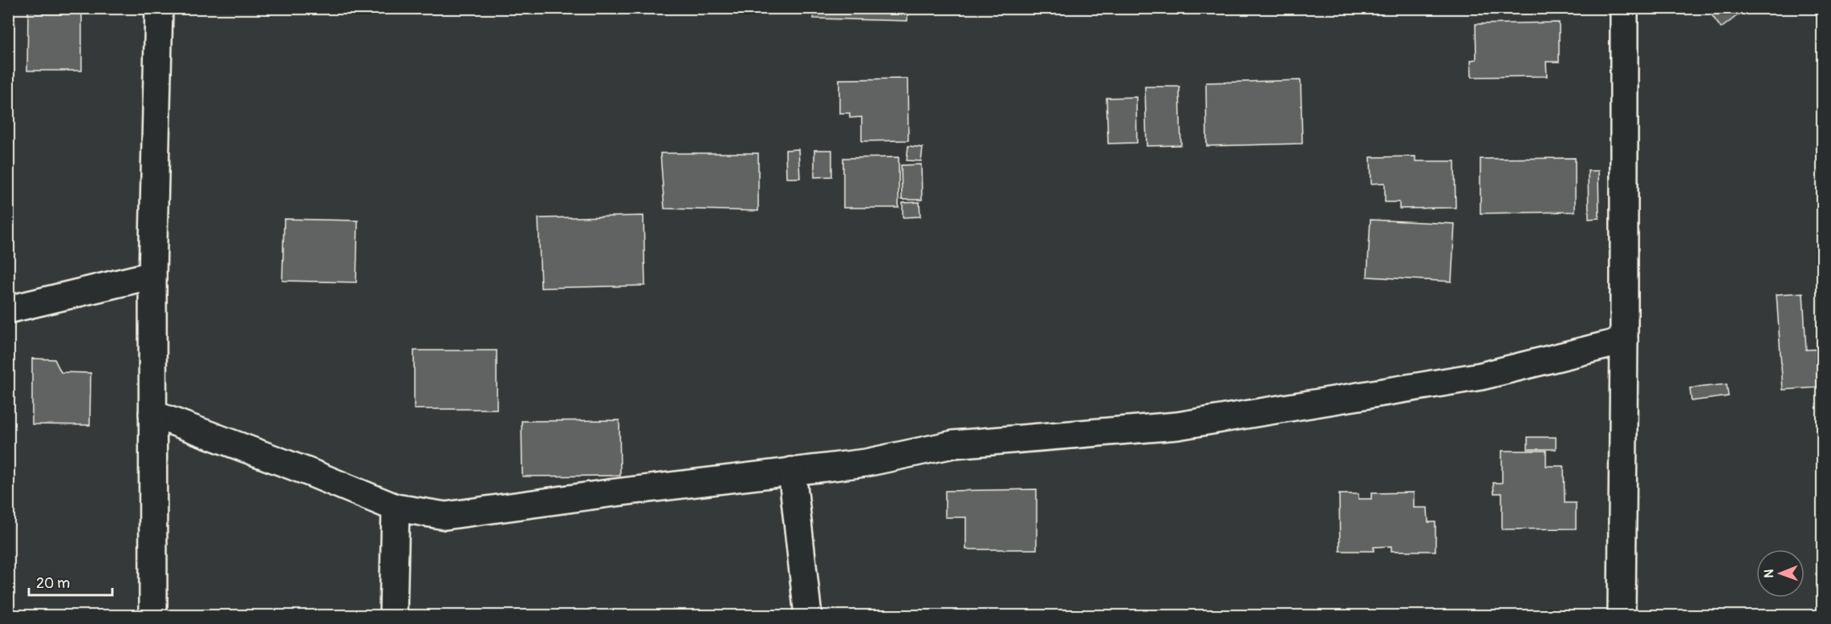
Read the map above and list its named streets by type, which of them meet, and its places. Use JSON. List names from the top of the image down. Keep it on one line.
{"scale_bar":"20 m","north":"left"}
